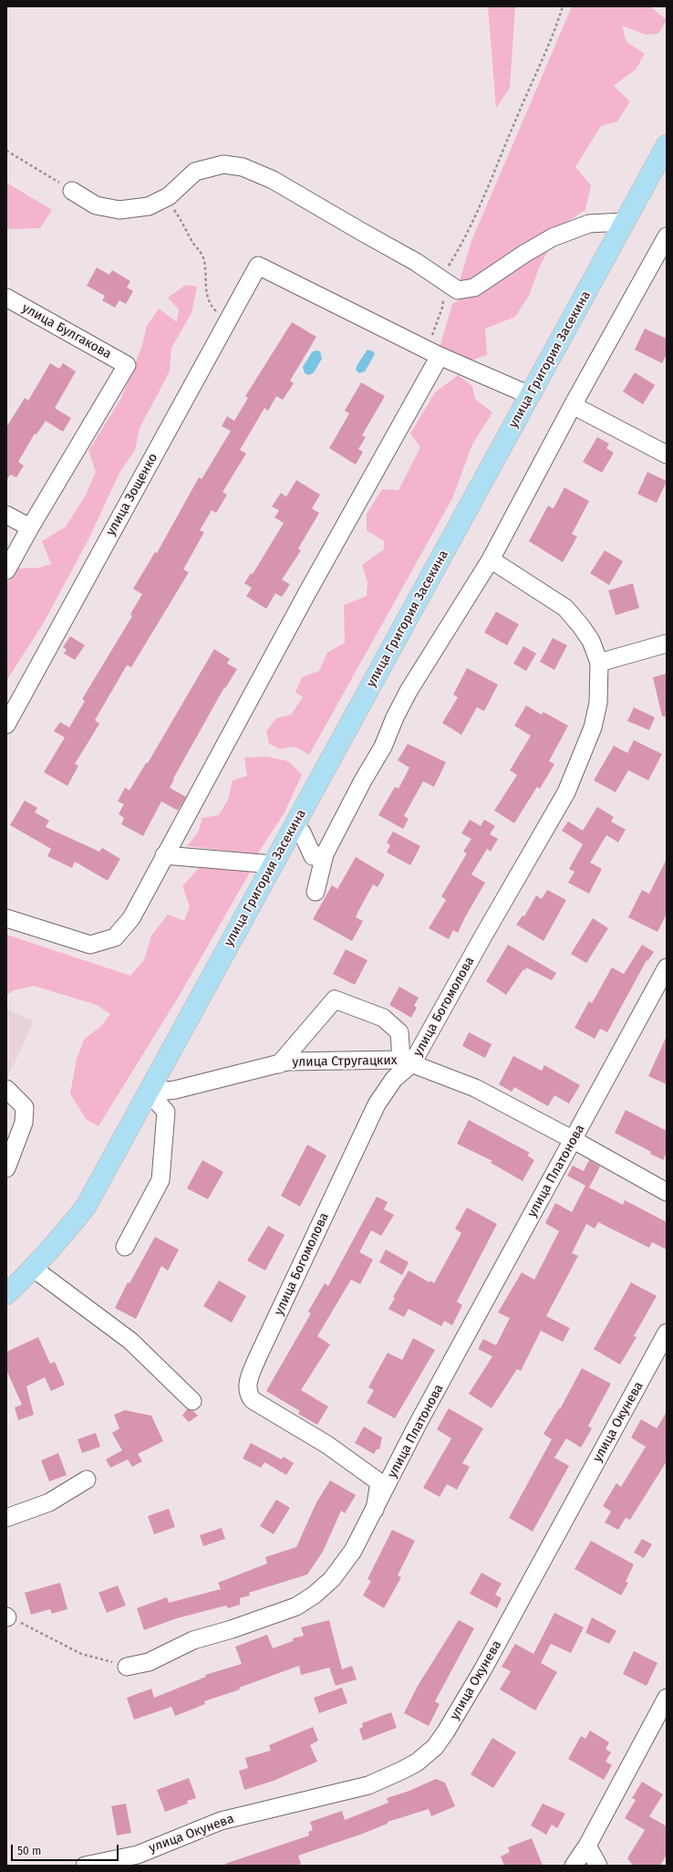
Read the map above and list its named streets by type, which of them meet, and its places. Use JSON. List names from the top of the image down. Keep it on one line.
{"streets":{"main road":["улица Григория Засекина"],"street":["улица Булгакова","улица Зощенко","улица Богомолова","улица Стругацких","улица Платонова","улица Окунева"]},"crossings":[["улица Григория Засекина","улица Стругацких"],["улица Богомолова","улица Стругацких"],["улица Стругацких","улица Платонова"]],"scale_bar":"50 m"}
